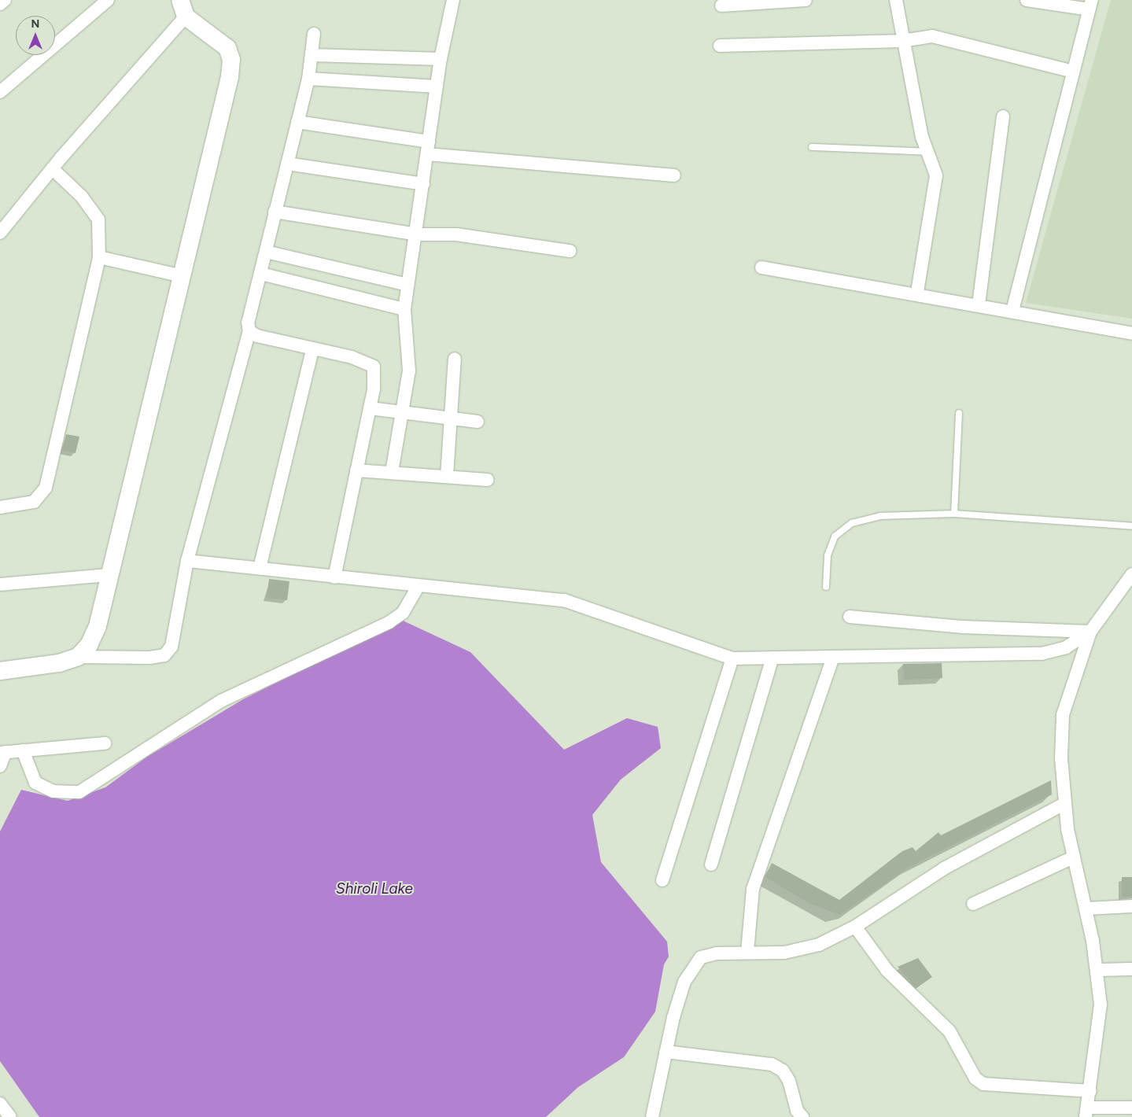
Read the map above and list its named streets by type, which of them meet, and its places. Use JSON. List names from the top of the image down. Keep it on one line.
{"water":["Shiroli Lake"],"north":"top"}
